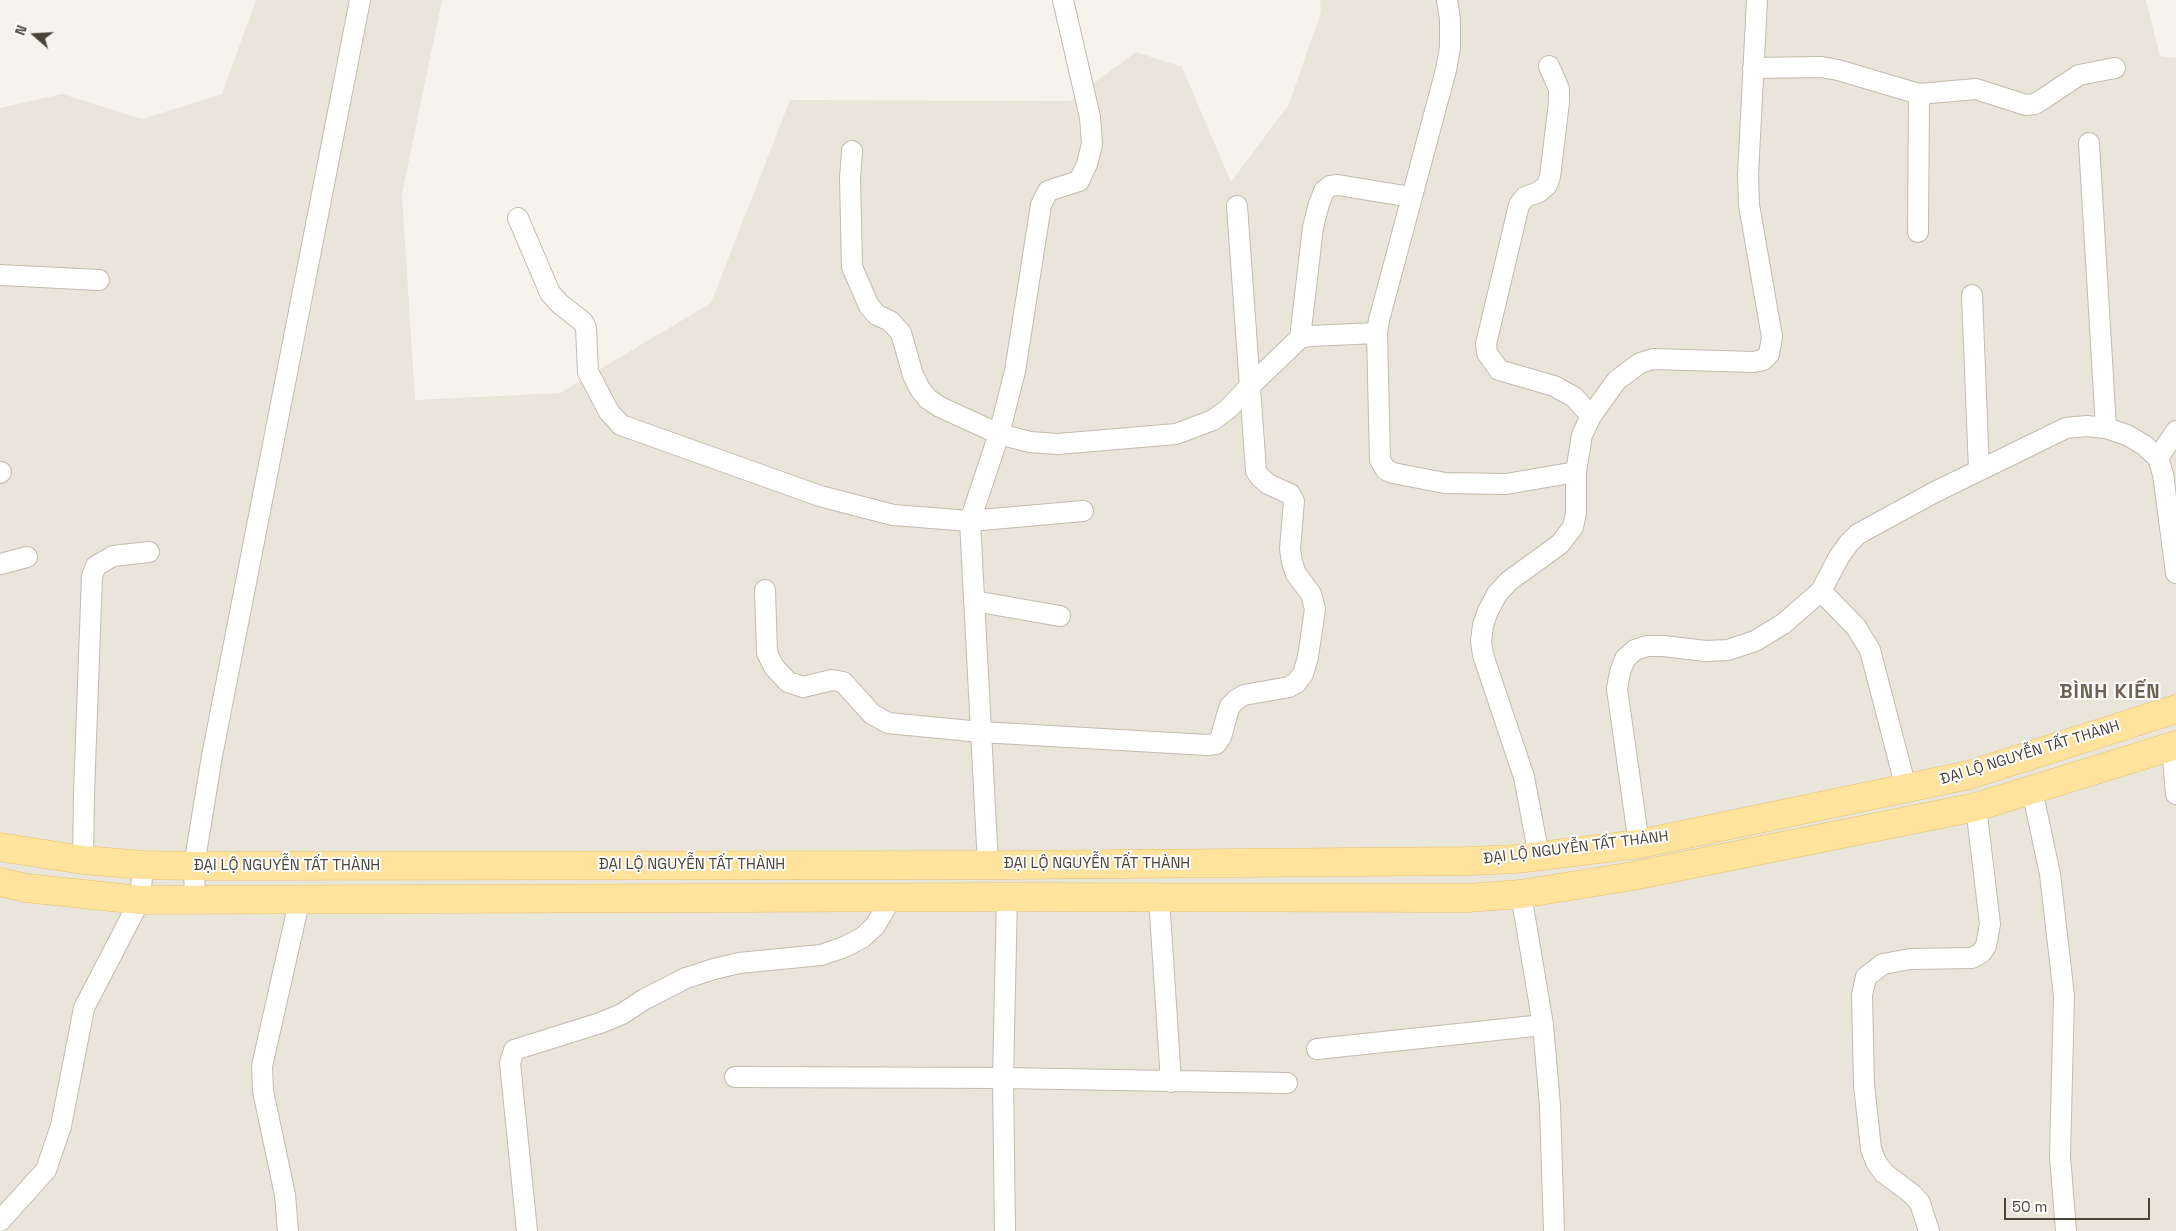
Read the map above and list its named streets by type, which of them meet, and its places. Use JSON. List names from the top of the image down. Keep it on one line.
{"streets":{"main road":["ĐẠI LỘ NGUYỄN TẤT THÀNH"]},"districts":["BÌNH KIẾN"],"scale_bar":"50 m","north":"left"}
